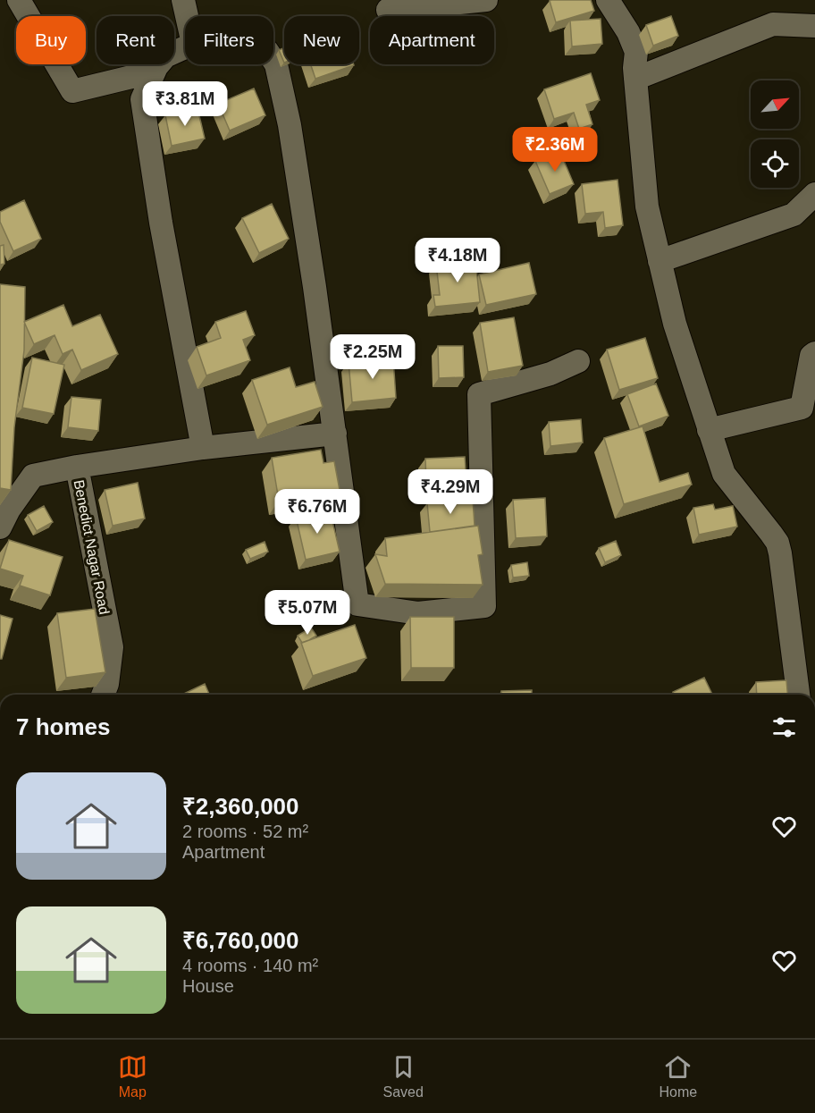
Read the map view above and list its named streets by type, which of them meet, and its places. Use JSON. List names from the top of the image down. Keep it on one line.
{"streets":{"street":["Benedict Nagar Road"]},"north":"top right","page":{"chip":["Buy","Rent","Filters","New","Apartment"],"price":["₹3.81M","₹2.36M","₹4.18M","₹2.25M","₹4.29M","₹6.76M","₹5.07M"],"heading":"7 homes","list":[{"name":"₹2,360,000","note":"2 rooms · 52 m² · Apartment"},{"name":"₹6,760,000","note":"4 rooms · 140 m² · House"}],"tabs":["Map","Saved","Home"]}}
